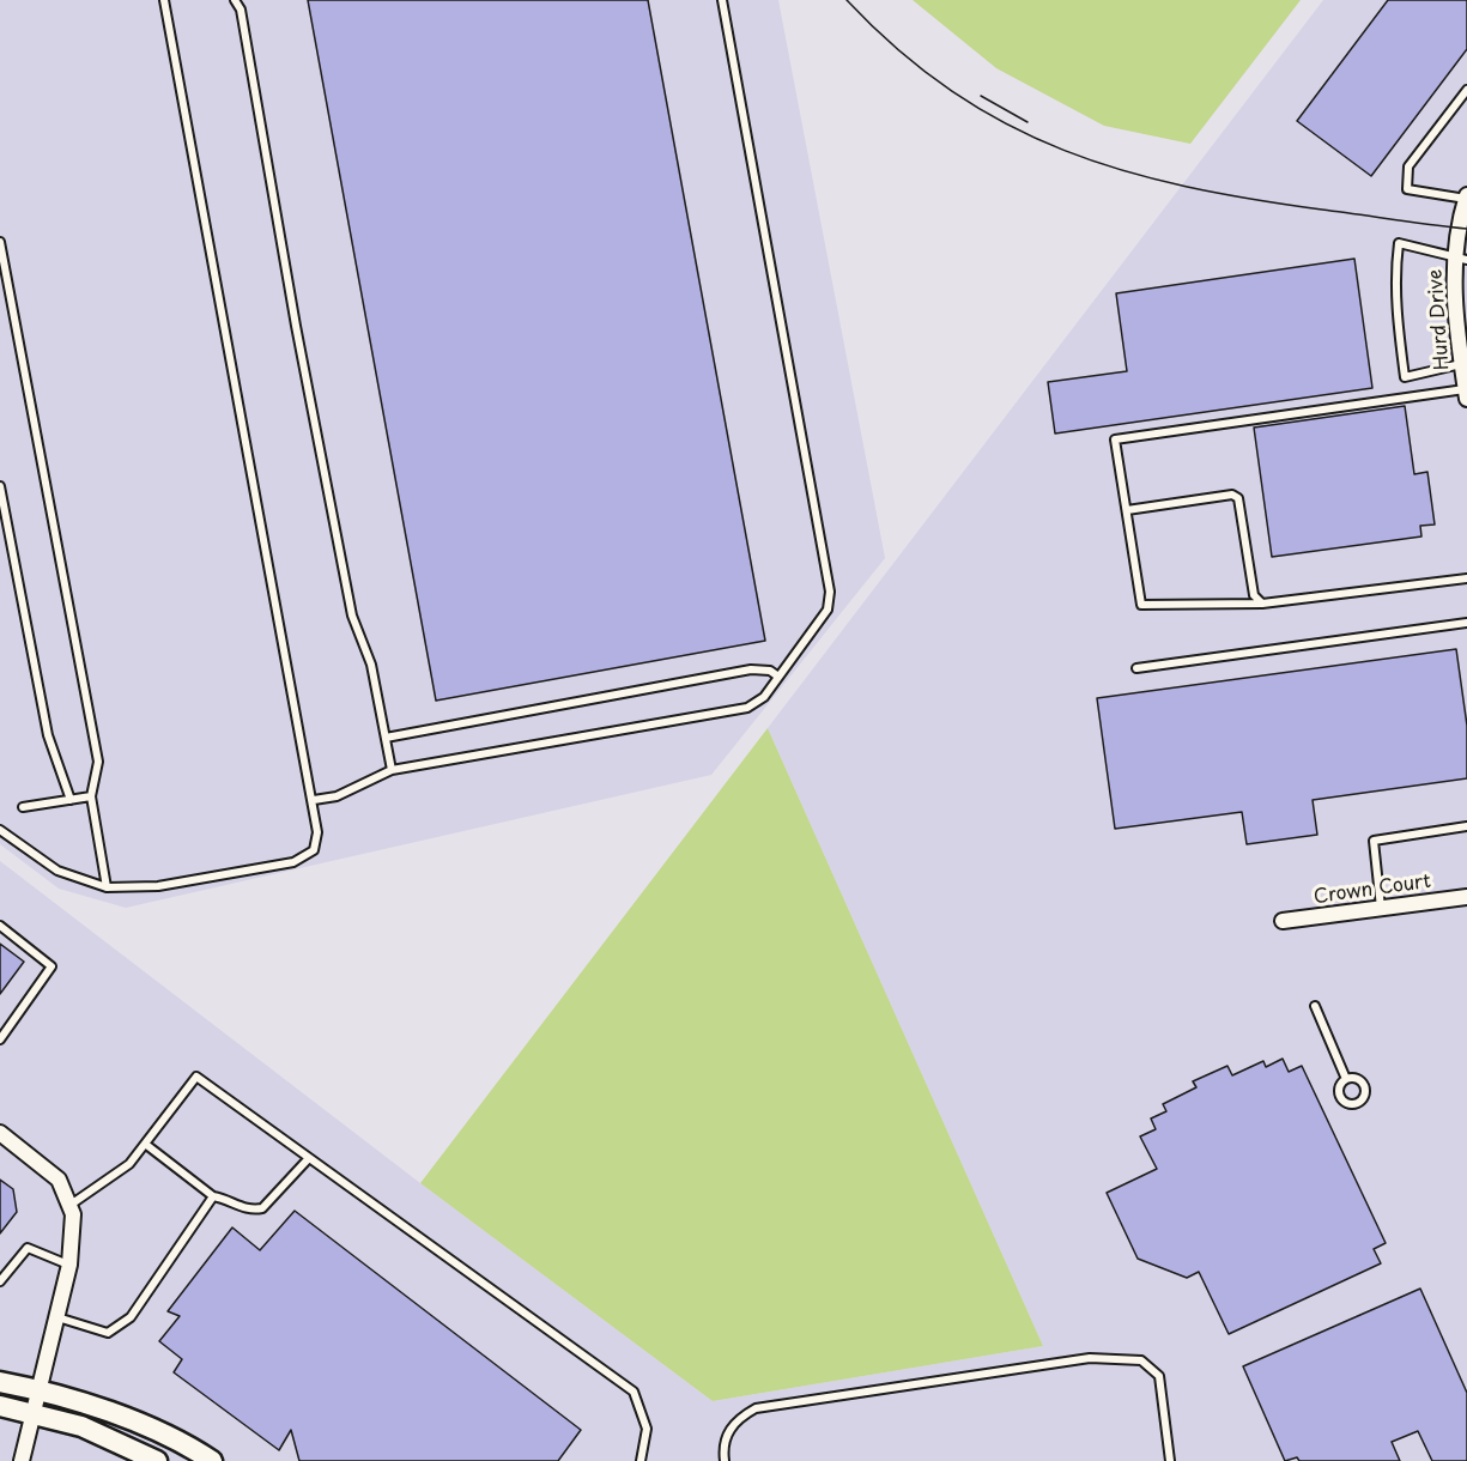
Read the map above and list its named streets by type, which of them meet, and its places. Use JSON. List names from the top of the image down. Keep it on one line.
{"streets":{"street":["Hurd Drive","Crown Court"]}}
